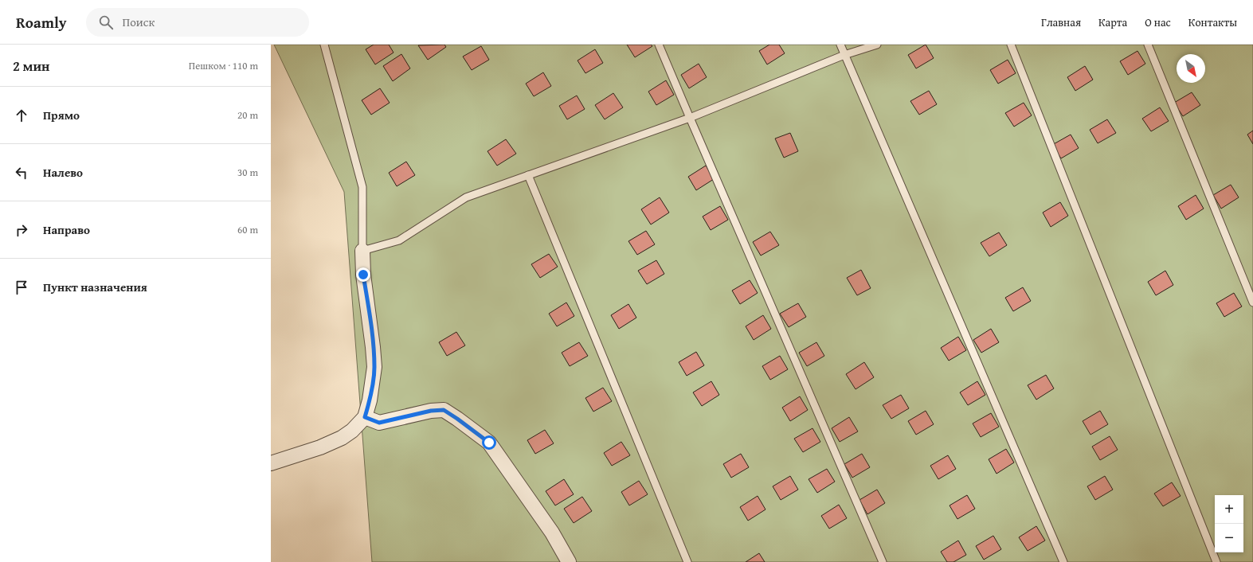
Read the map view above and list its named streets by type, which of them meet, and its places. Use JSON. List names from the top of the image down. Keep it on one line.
{"north":"bottom right","page":{"header":"Roamly","search":"Поиск","nav":["Главная","Карта","О нас","Контакты"],"heading":["2 мин","Пешком · 110 m"],"list":[["Прямо","20 m"],["Налево","30 m"],["Направо","60 m"],"Пункт назначения"],"map_buttons":["+","−"]}}
